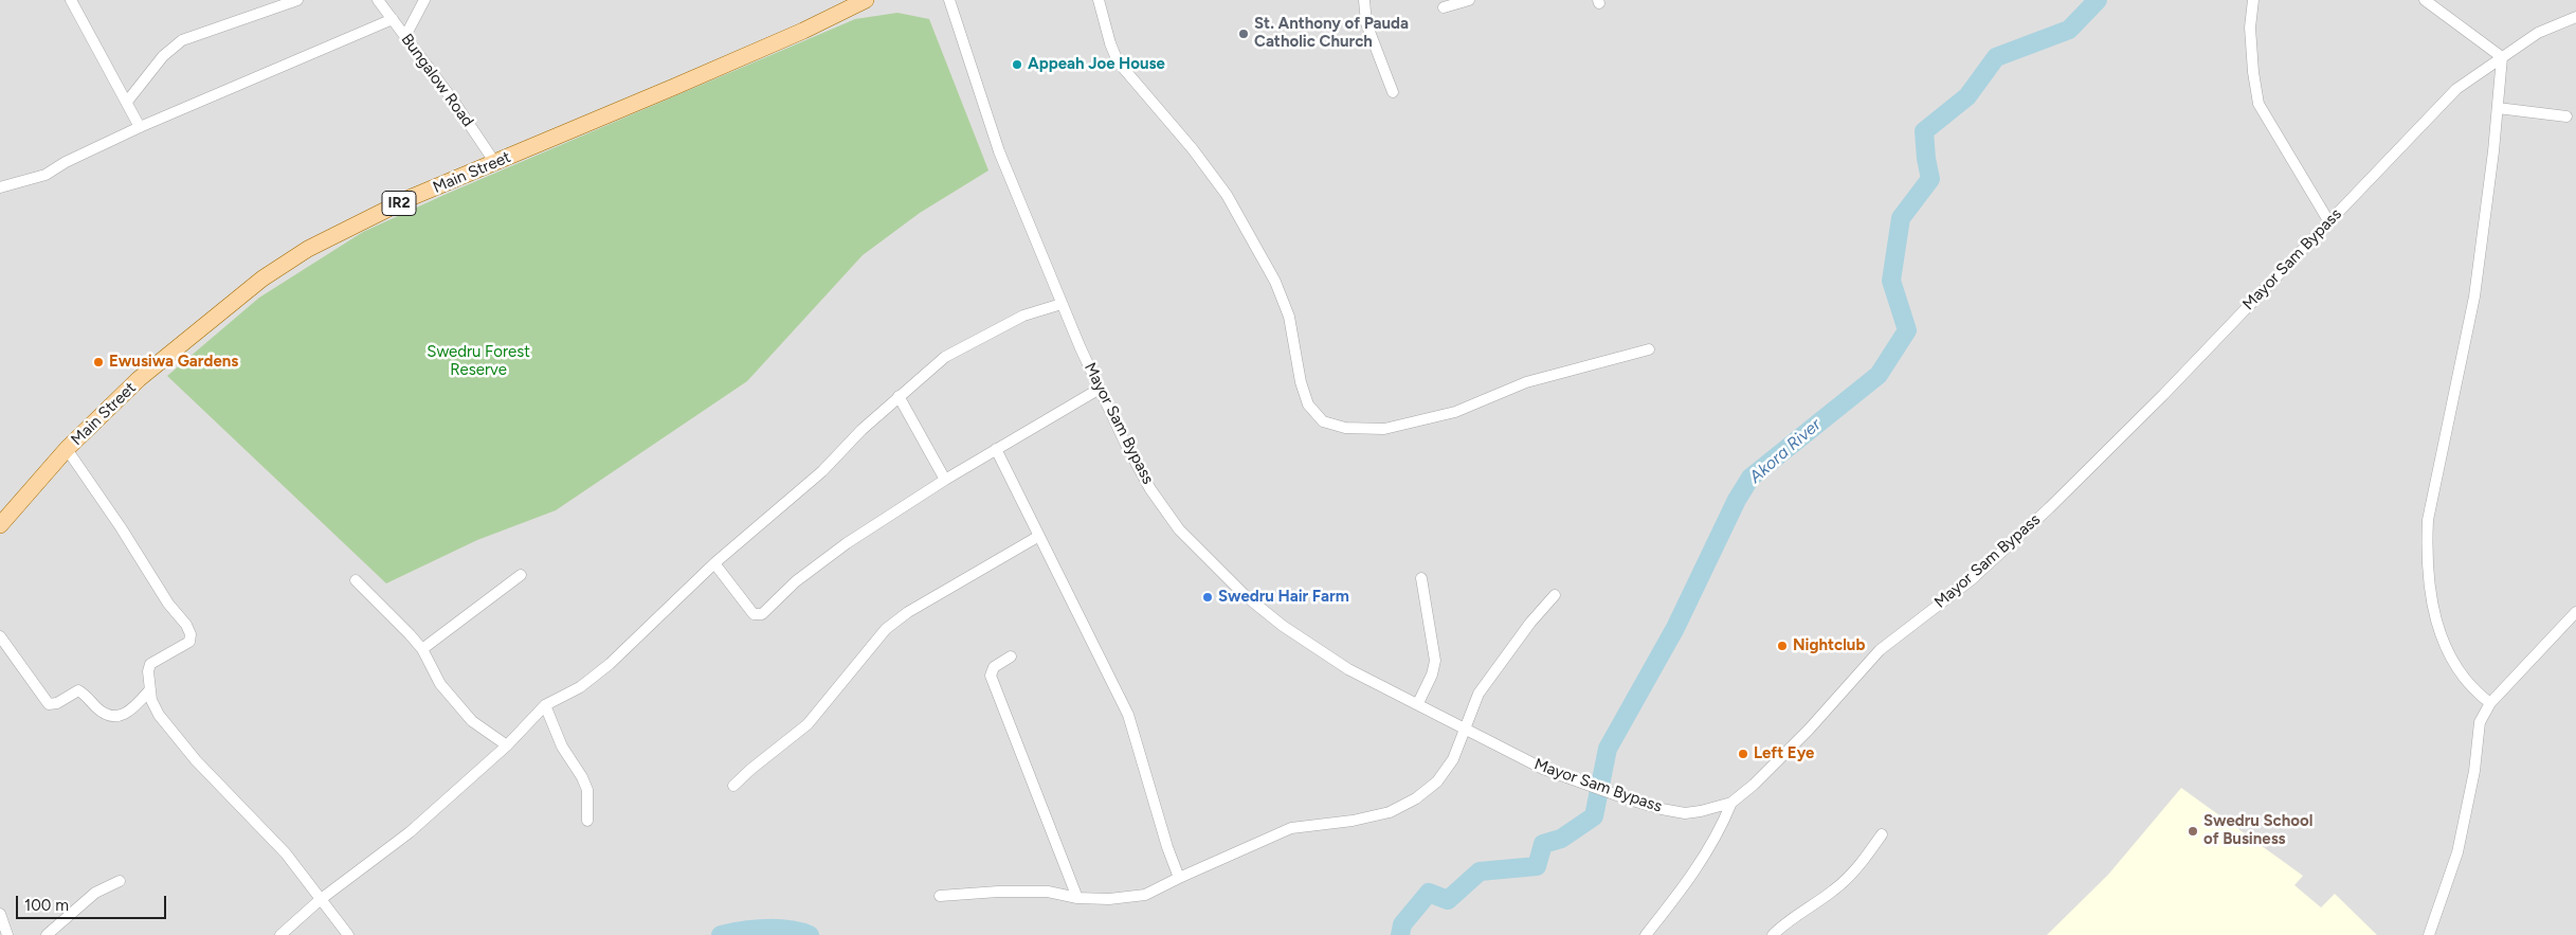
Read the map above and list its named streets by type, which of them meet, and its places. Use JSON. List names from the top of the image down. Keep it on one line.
{"streets":{"main road":["Main Street","IR2"],"street":["Bungalow Road","Mayor Sam Bypass"]},"crossings":[["Bungalow Road","Main Street"]],"water":["Akora River"],"parks":["Swedru Forest Reserve"],"places":["St. Anthony of Pauda Catholic Church","Appeah Joe House","Ewusiwa Gardens","Swedru Hair Farm","Nightclub","Left Eye","Swedru School of Business"],"scale_bar":"100 m"}
